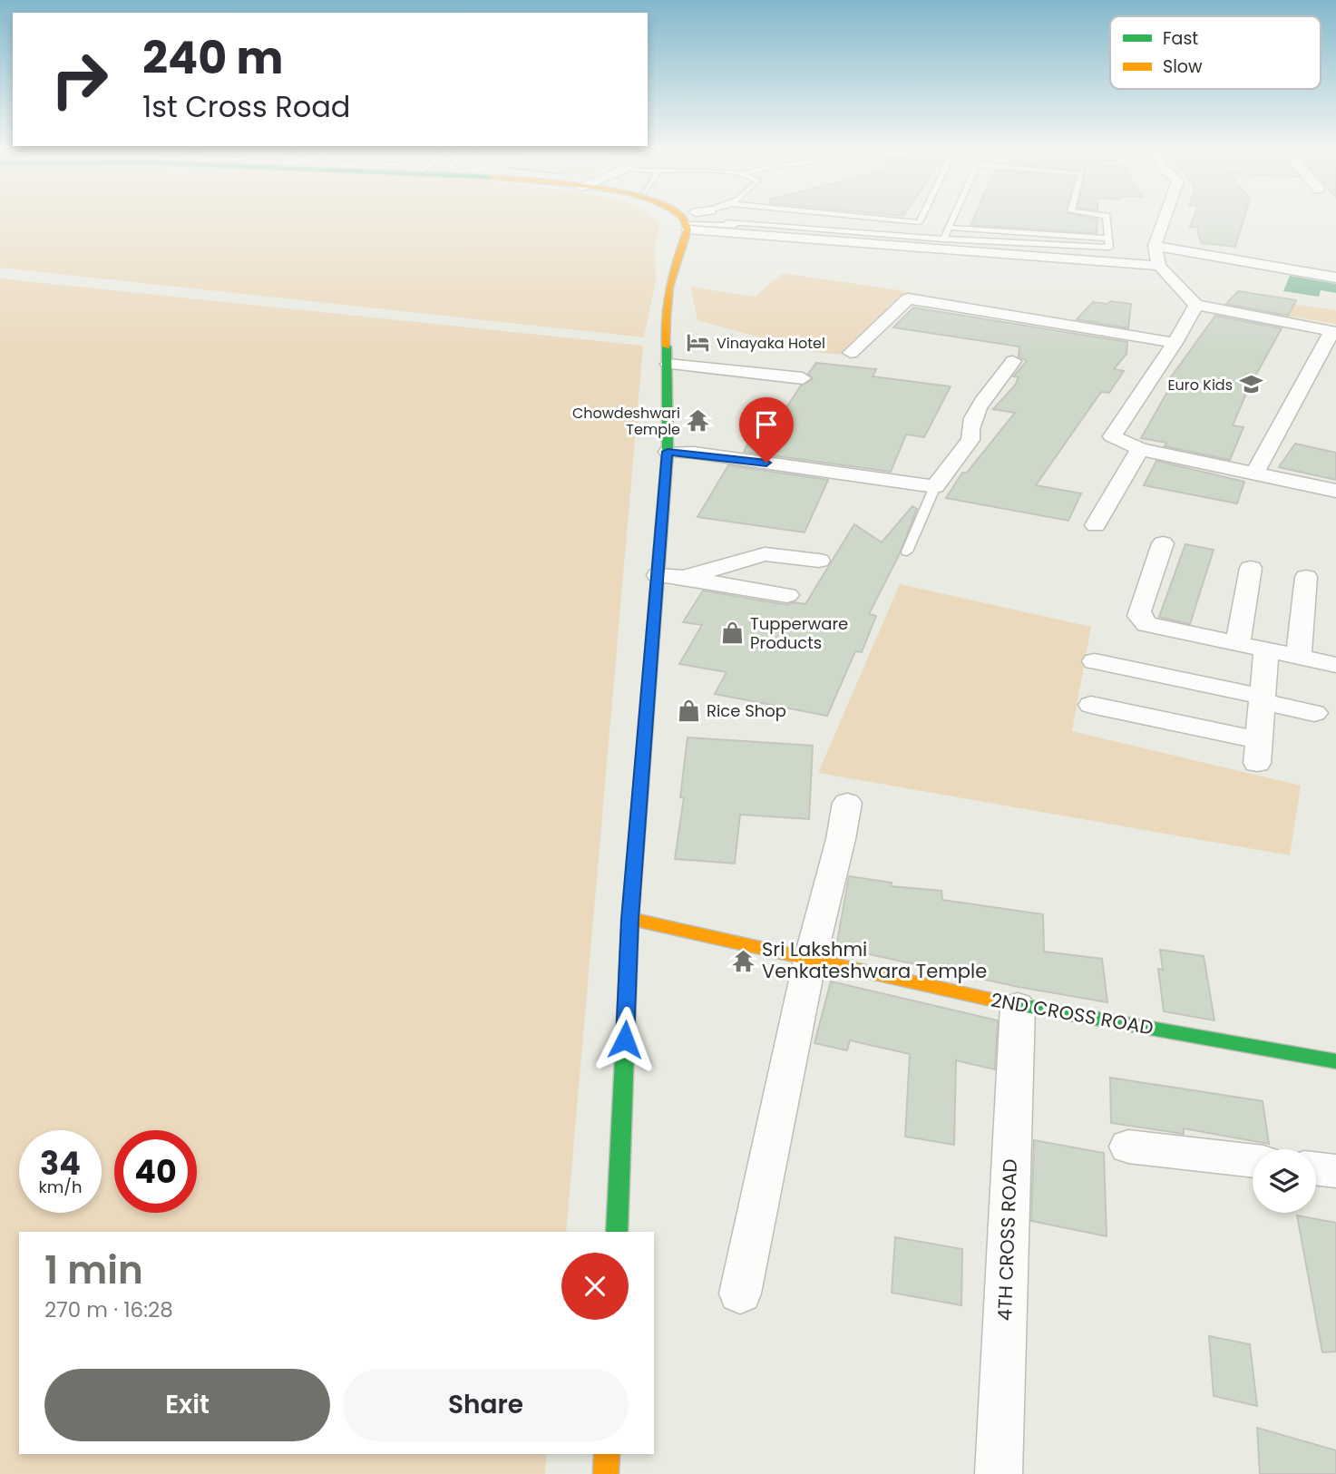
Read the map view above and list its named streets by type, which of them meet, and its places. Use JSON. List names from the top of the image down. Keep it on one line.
{"streets":{"street":["2ND CROSS ROAD","4TH CROSS ROAD"]},"crossings":[["2ND CROSS ROAD","4TH CROSS ROAD"]],"places":{"hotel":["Vinayaka Hotel"],"school or university":["Euro Kids"],"temple":["Chowdeshwari Temple","Sri Lakshmi Venkateshwara Temple"],"shop":["Tupperware Products","Rice Shop"]},"legend":["Fast","Slow"],"page":{"turn":["240 m","1st Cross Road"],"speed":"34 km/h","limit":"40","heading":["1 min","270 m · 16:28"],"buttons":["Exit","Share"]}}
